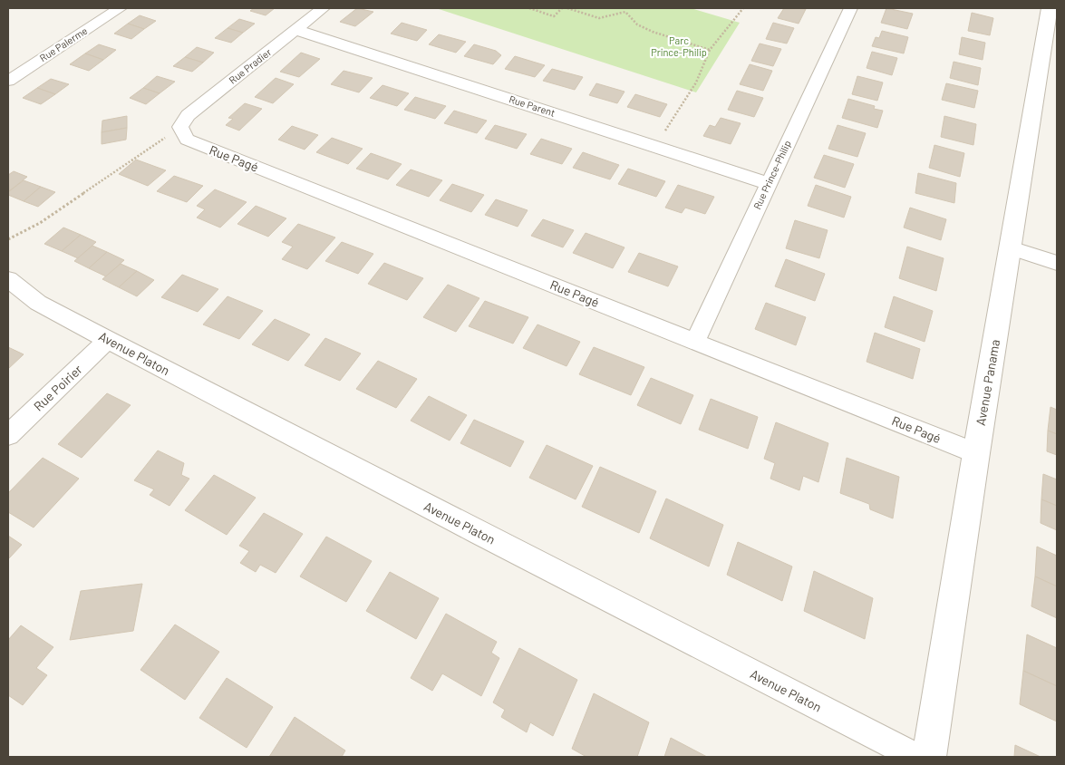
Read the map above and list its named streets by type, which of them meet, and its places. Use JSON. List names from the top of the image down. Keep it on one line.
{"streets":{"street":["Rue Palerme","Rue Pradier","Rue Parent","Rue Pagé","Rue Prince-Philip","Avenue Platon","Avenue Panama","Rue Poirier"]},"crossings":[["Rue Pradier","Rue Parent"],["Rue Pradier","Rue Pagé"],["Rue Parent","Rue Prince-Philip"],["Rue Pagé","Rue Prince-Philip"],["Rue Pagé","Avenue Panama"],["Avenue Platon","Rue Poirier"]],"parks":["Parc Prince-Philip"]}
